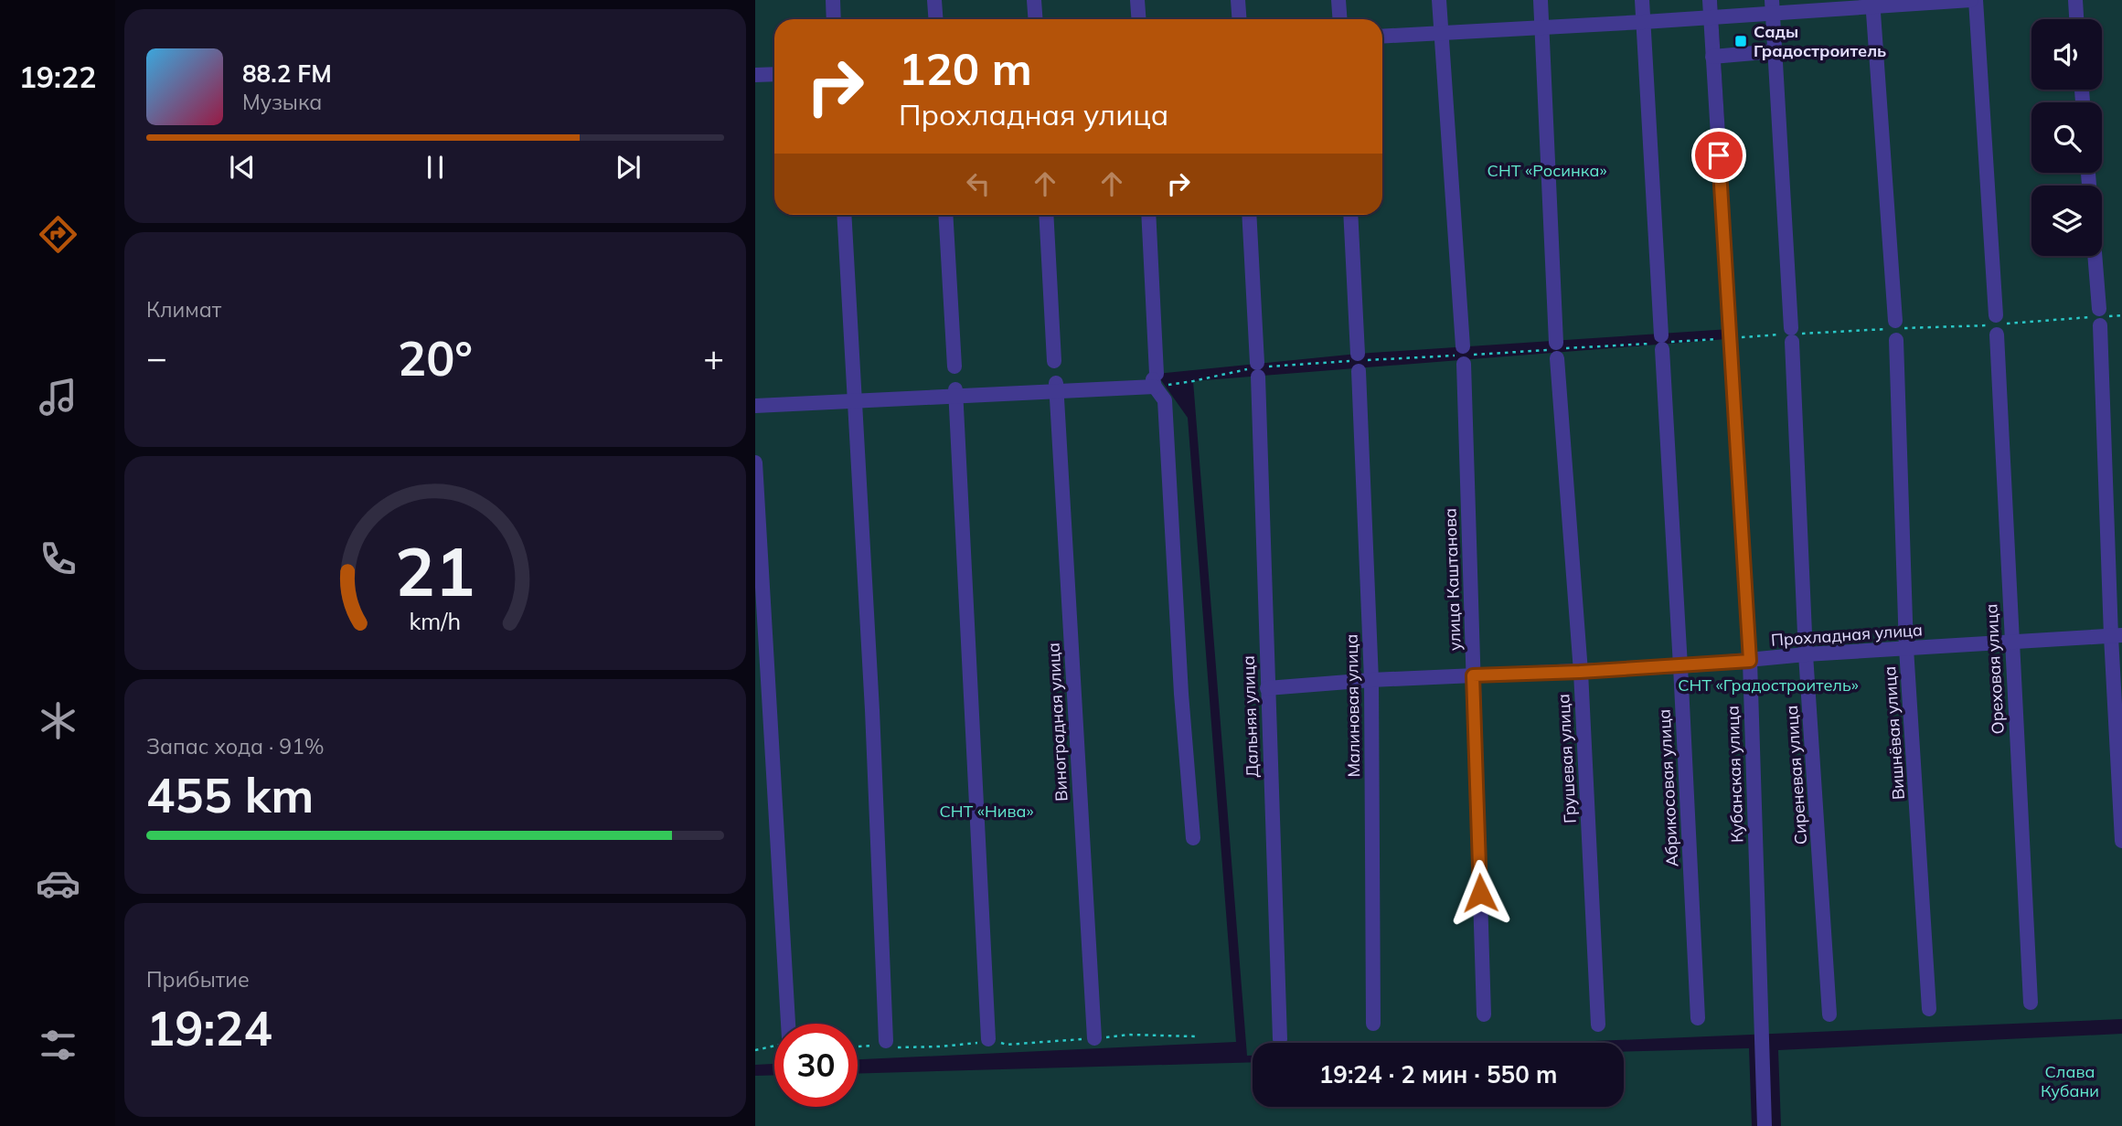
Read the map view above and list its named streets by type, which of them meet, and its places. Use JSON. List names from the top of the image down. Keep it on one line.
{"streets":{"street":["улица Каштанова","Прохладная улица","Ореховая улица","Малиновая улица","Дальняя улица","Виноградная улица","Вишнёвая улица","Грушевая улица","Кубанская улица","Сиреневая улица","Абрикосовая улица"]},"crossings":[["улица Каштанова","Прохладная улица"],["Прохладная улица","Ореховая улица"],["Прохладная улица","Малиновая улица"],["Прохладная улица","Дальняя улица"],["Прохладная улица","Вишнёвая улица"],["Прохладная улица","Грушевая улица"],["Прохладная улица","Кубанская улица"],["Прохладная улица","Сиреневая улица"],["Прохладная улица","Абрикосовая улица"]],"parks":["СНТ «Росинка»","СНТ «Градостроитель»","СНТ «Нива»","Слава Кубани"],"places":{"transit":["Сады Градостроитель"]},"page":{"tabs":"19:22","turn":["120 m","Прохладная улица"],"song":["88.2 FM","Музыка"],"tile":["Климат",["Запас хода · 91%","455 km"],["Прибытие","19:24"]],"heat":["−","20°","+"],"limit":"30","trip":"19:24 · 2 мин · 550 m","gauge":["21","km/h"]}}
